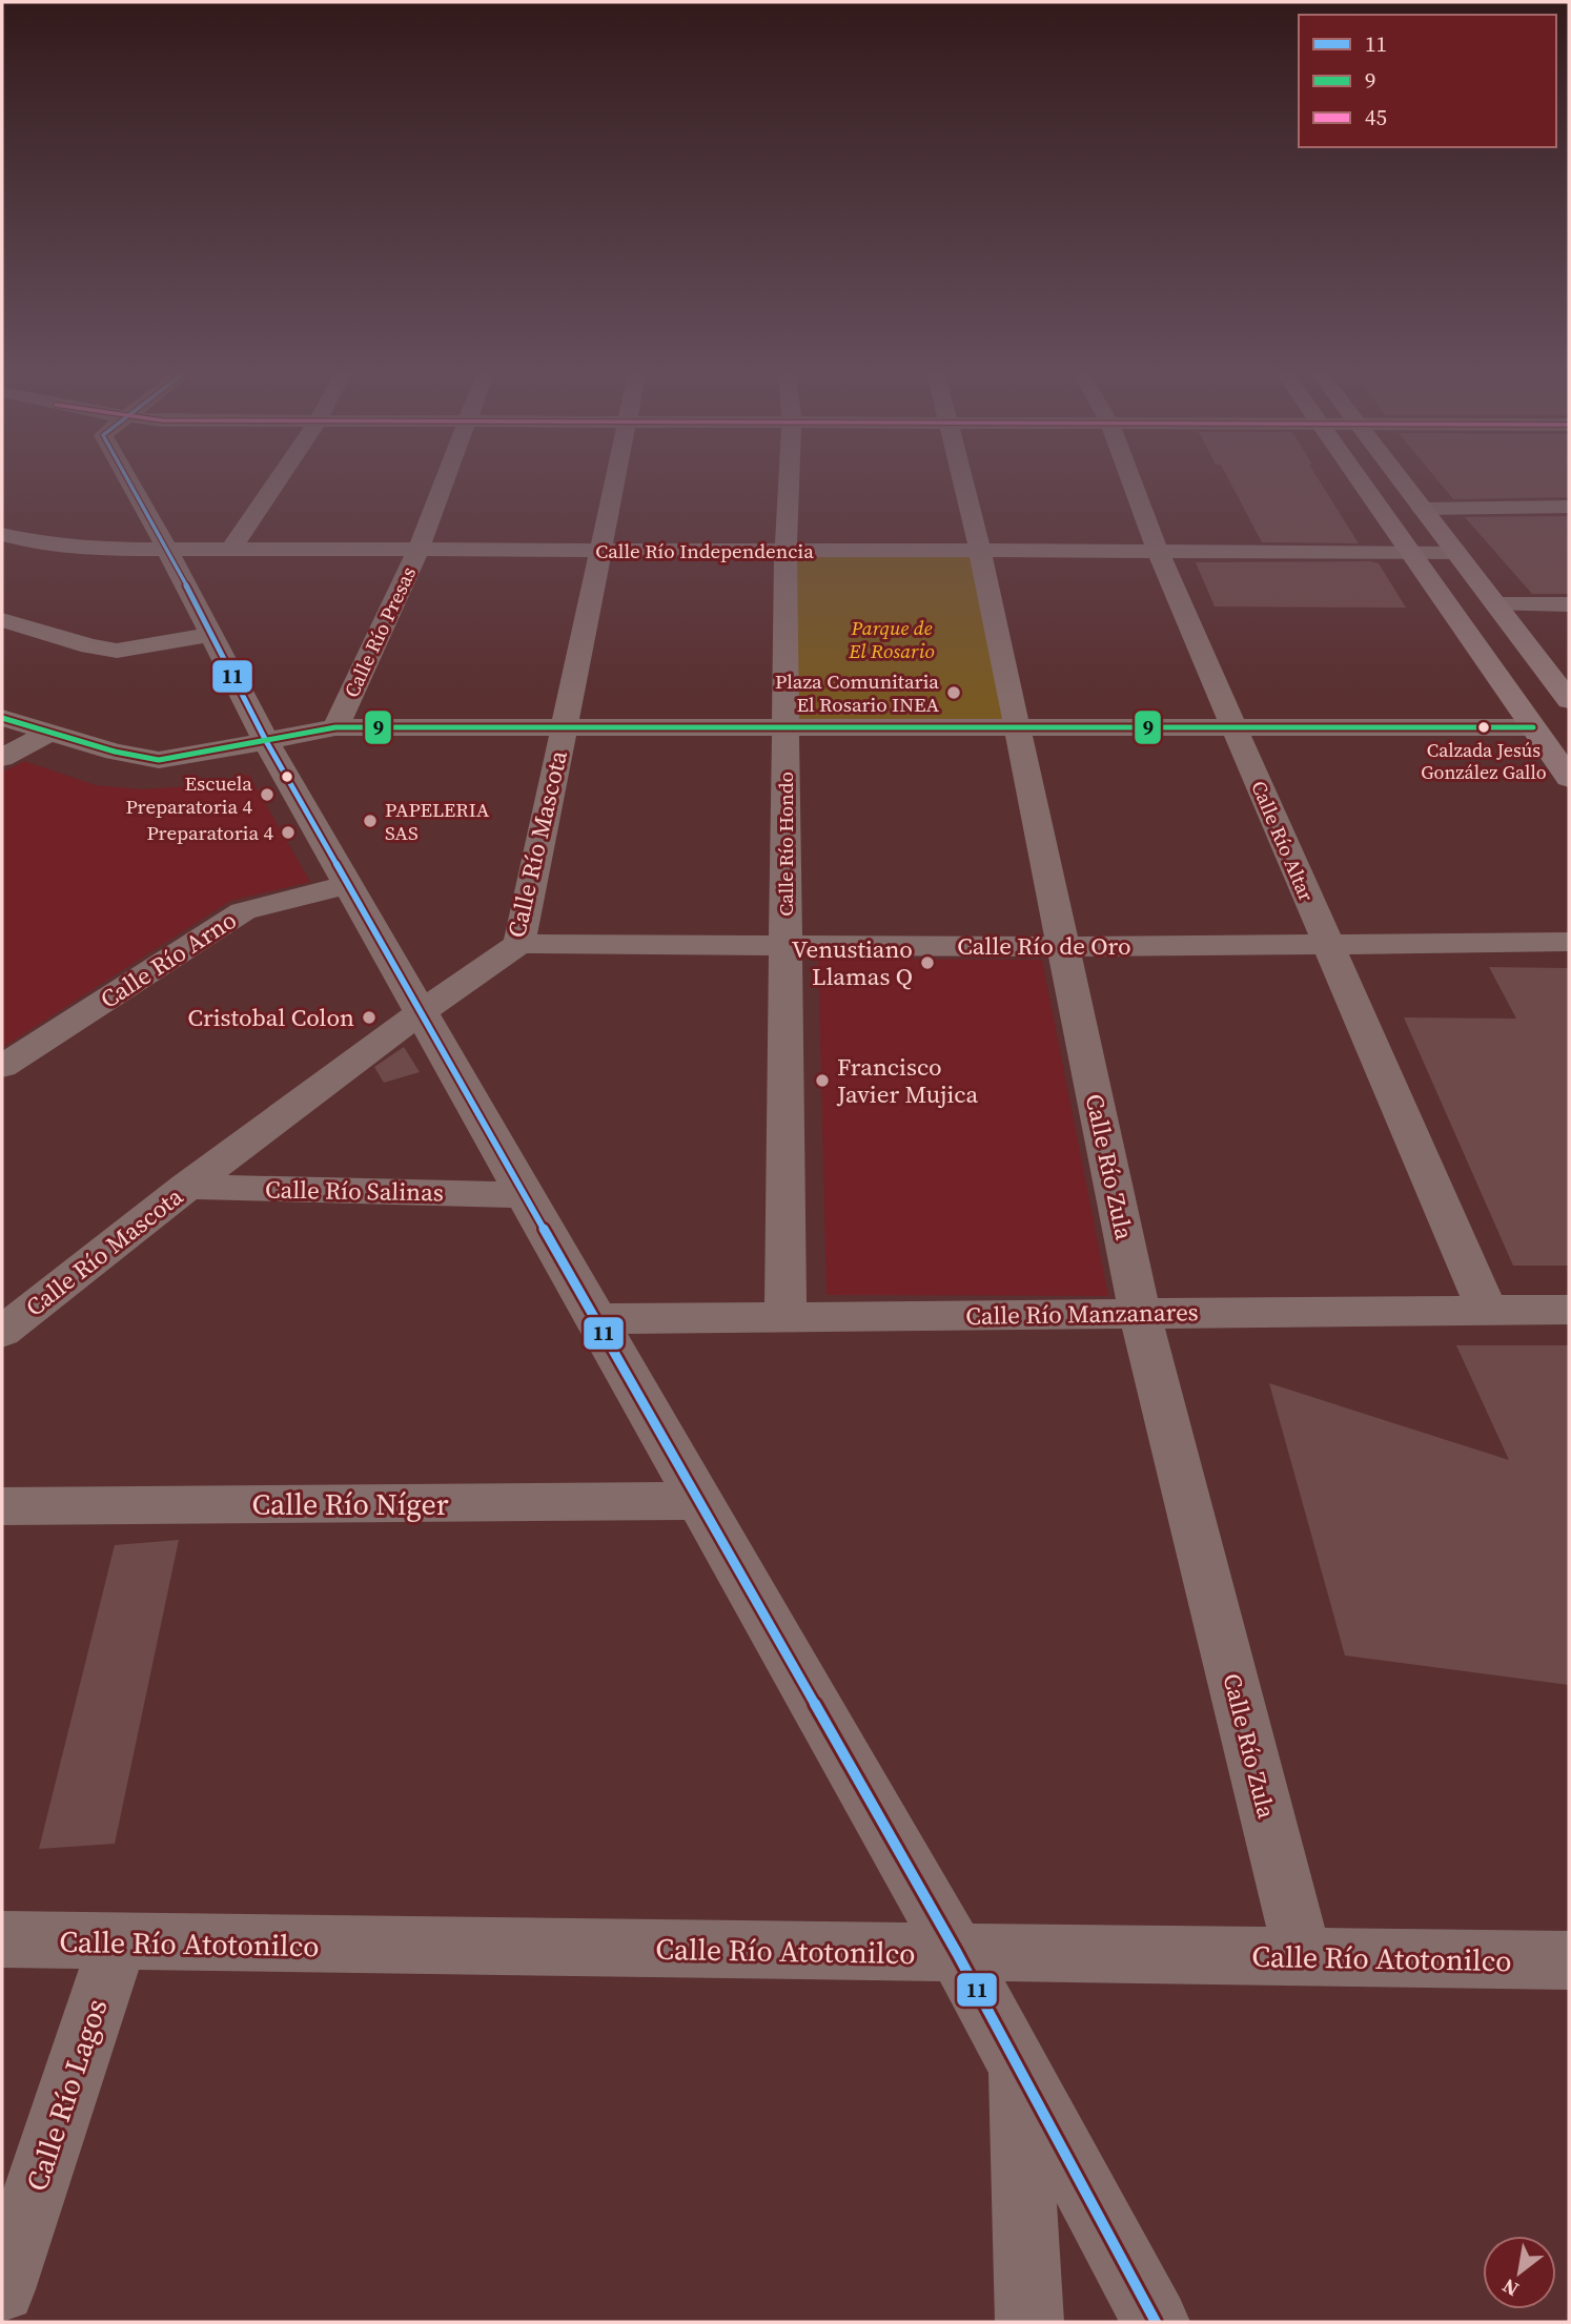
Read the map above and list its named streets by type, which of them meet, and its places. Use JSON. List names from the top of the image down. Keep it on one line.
{"streets":{"street":["Calle Río Independencia","Calle Río Presas","Calle Río Altar","Calle Río Mascota","Calle Río Hondo","Calle Río de Oro","Calle Río Arno","Calle Río Zula","Calle Río Salinas","Calle Río Manzanares","Calle Río Níger","Calle Río Atotonilco","Calle Río Lagos"]},"crossings":[["Calle Río Independencia","Calle Río Presas"],["Calle Río Independencia","Calle Río Altar"],["Calle Río Independencia","Calle Río Mascota"],["Calle Río Independencia","Calle Río Hondo"],["Calle Río Independencia","Calle Río Zula"],["Calle Río Altar","Calle Río de Oro"],["Calle Río Altar","Calle Río Manzanares"],["Calle Río Mascota","Calle Río de Oro"],["Calle Río Mascota","Calle Río Salinas"],["Calle Río Hondo","Calle Río de Oro"],["Calle Río Hondo","Calle Río Manzanares"],["Calle Río de Oro","Calle Río Zula"],["Calle Río Zula","Calle Río Manzanares"],["Calle Río Zula","Calle Río Atotonilco"],["Calle Río Atotonilco","Calle Río Lagos"]],"parks":["Parque de El Rosario"],"places":["Plaza Comunitaria El Rosario INEA","Calzada Jesús González Gallo","Escuela Preparatoria 4","PAPELERIA SAS","Preparatoria 4","Venustiano Llamas Q","Cristobal Colon","Francisco Javier Mujica"],"lines":["transit line 11","transit line 9"],"legend":["11","9","45"],"north":"bottom left"}
